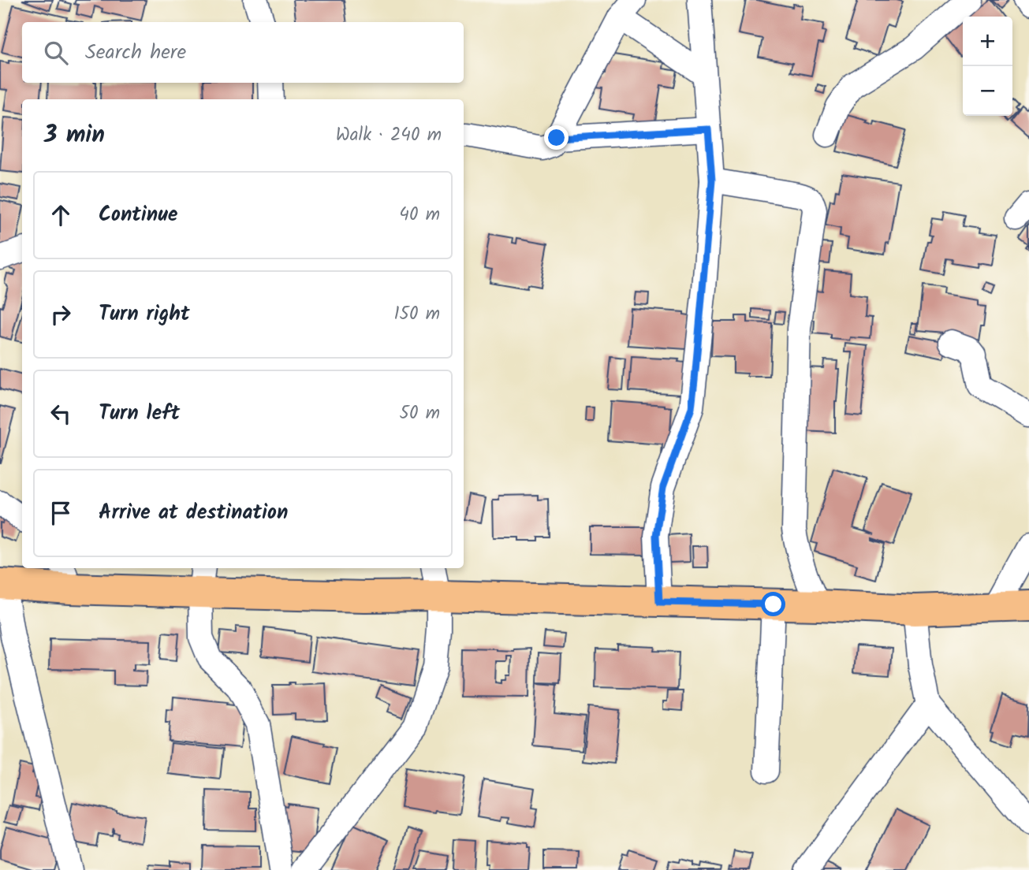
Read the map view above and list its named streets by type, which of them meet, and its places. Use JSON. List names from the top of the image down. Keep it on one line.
{"page":{"map_buttons":["+","−"],"search":"Search here","heading":["3 min","Walk · 240 m"],"list":[["Continue","40 m"],["Turn right","150 m"],["Turn left","50 m"],"Arrive at destination"]}}
